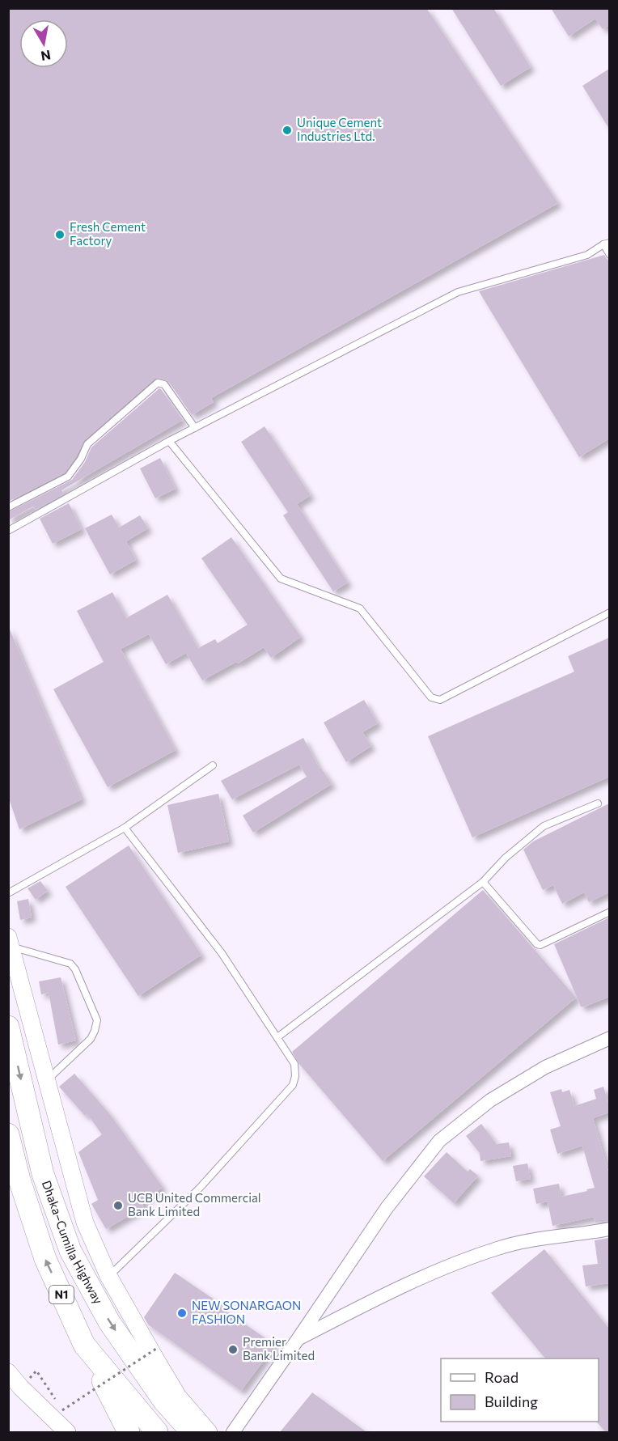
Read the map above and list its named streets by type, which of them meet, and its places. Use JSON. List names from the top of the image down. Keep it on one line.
{"streets":{"highway":["Dhaka–Cumilla Highway","N1"]},"places":["Unique Cement Industries Ltd.","Fresh Cement Factory","UCB United Commercial Bank Limited","NEW SONARGAON FASHION","Premier Bank Limited"],"legend":["Road","Building"],"north":"bottom"}
